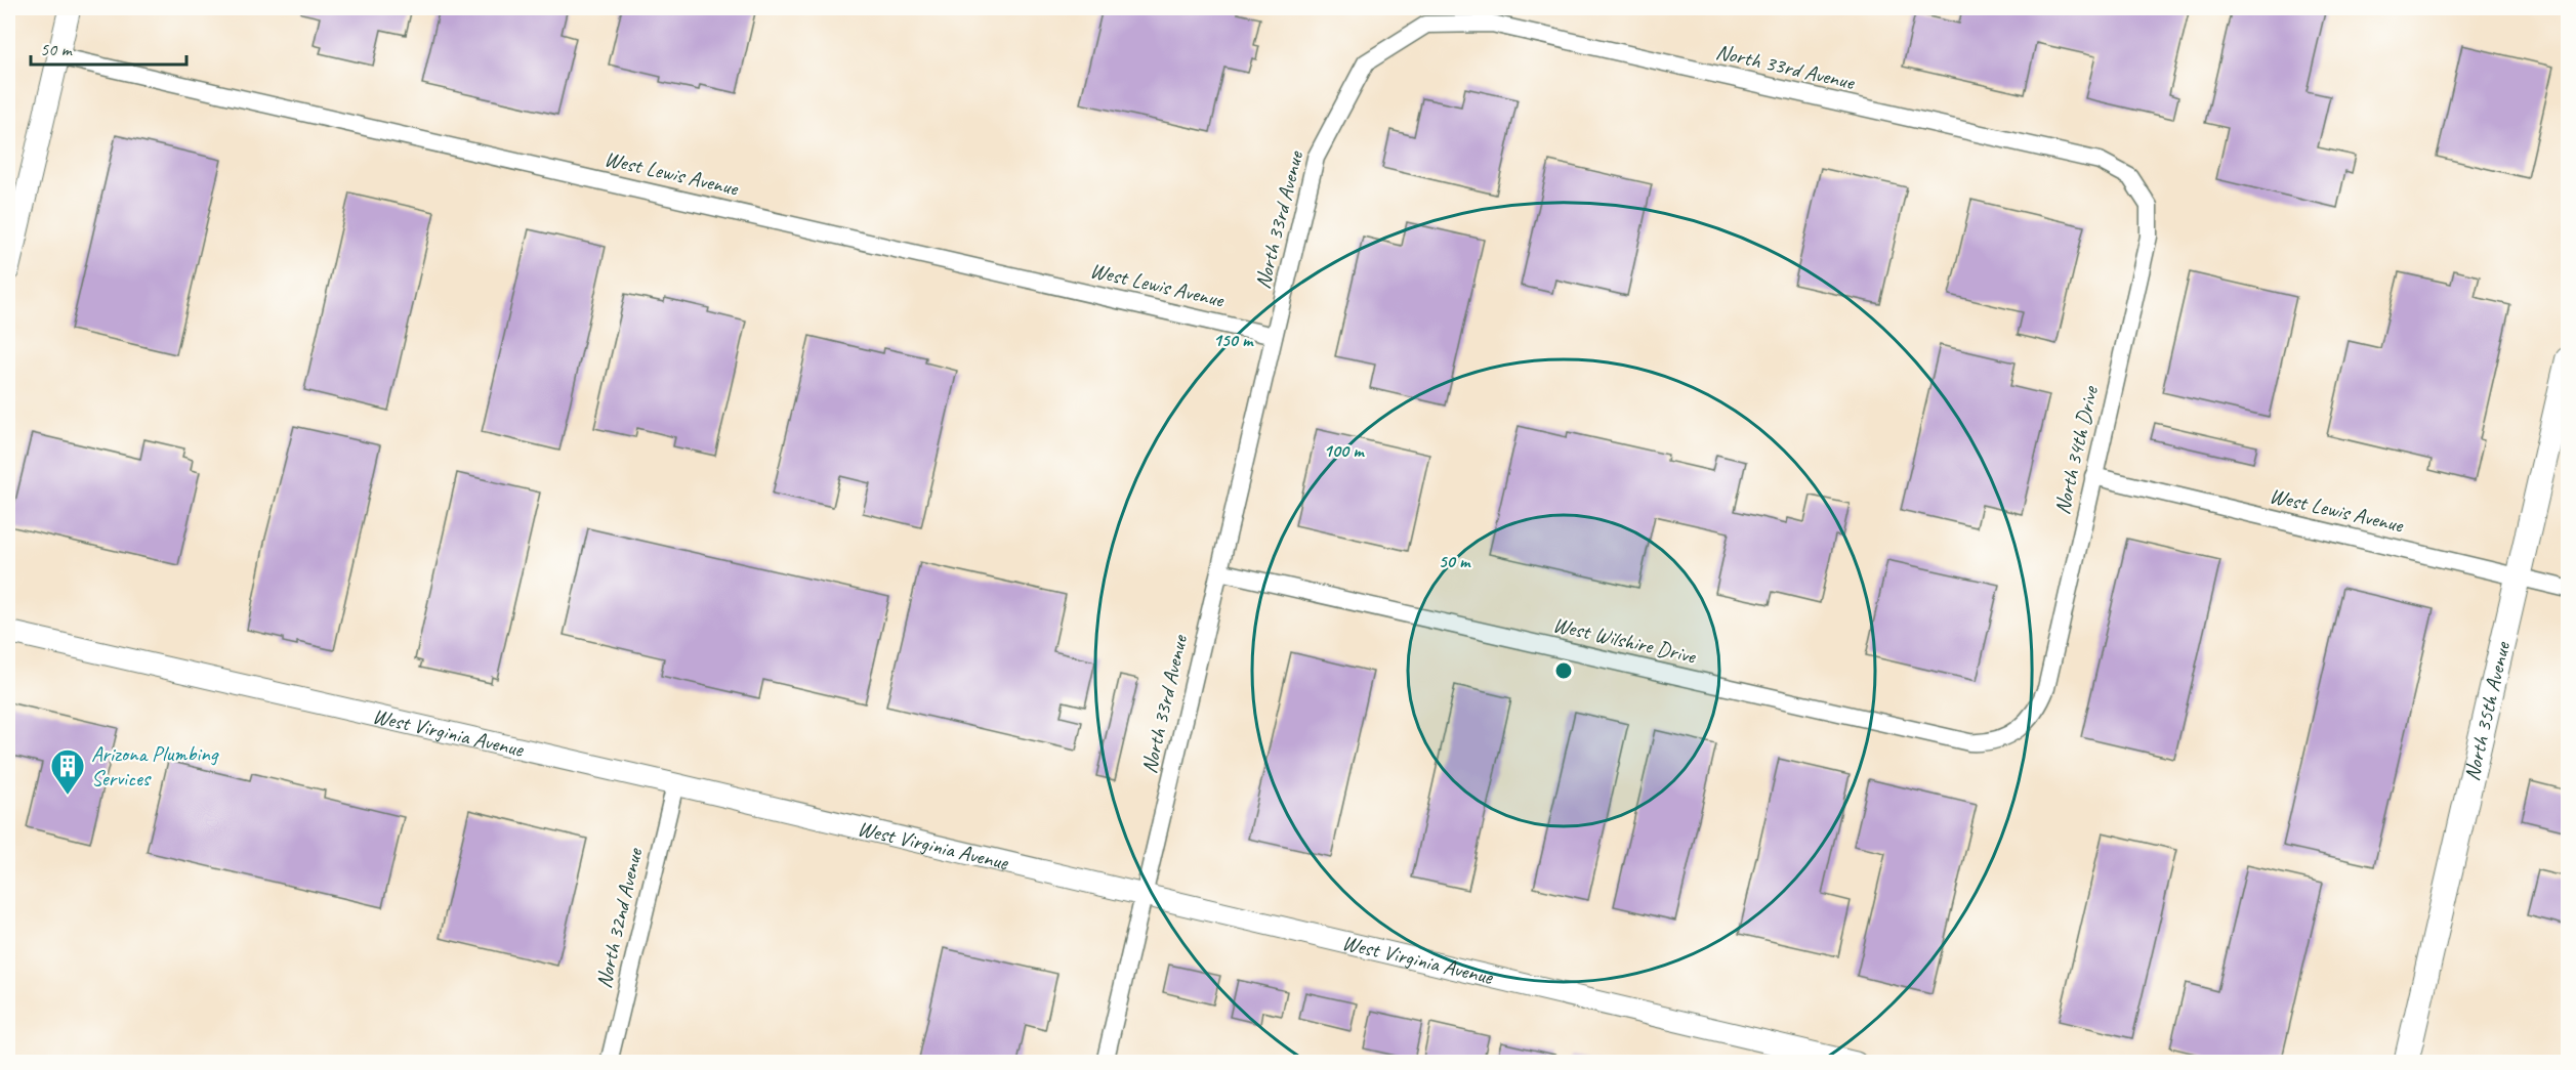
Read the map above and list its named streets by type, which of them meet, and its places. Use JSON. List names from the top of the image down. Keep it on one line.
{"streets":{"main road":["North 35th Avenue"],"street":["North 33rd Avenue","West Lewis Avenue","North 34th Drive","West Wilshire Drive","West Virginia Avenue","North 32nd Avenue"]},"crossings":[["North 33rd Avenue","West Lewis Avenue"],["North 33rd Avenue","North 34th Drive"],["North 33rd Avenue","West Wilshire Drive"],["North 33rd Avenue","West Virginia Avenue"],["West Lewis Avenue","North 34th Drive"],["West Lewis Avenue","North 35th Avenue"],["North 34th Drive","West Wilshire Drive"],["West Virginia Avenue","North 32nd Avenue"]],"places":{"building":["Arizona Plumbing Services"]},"scale_bar":"50 m","rings":["150 m","100 m","50 m"]}
